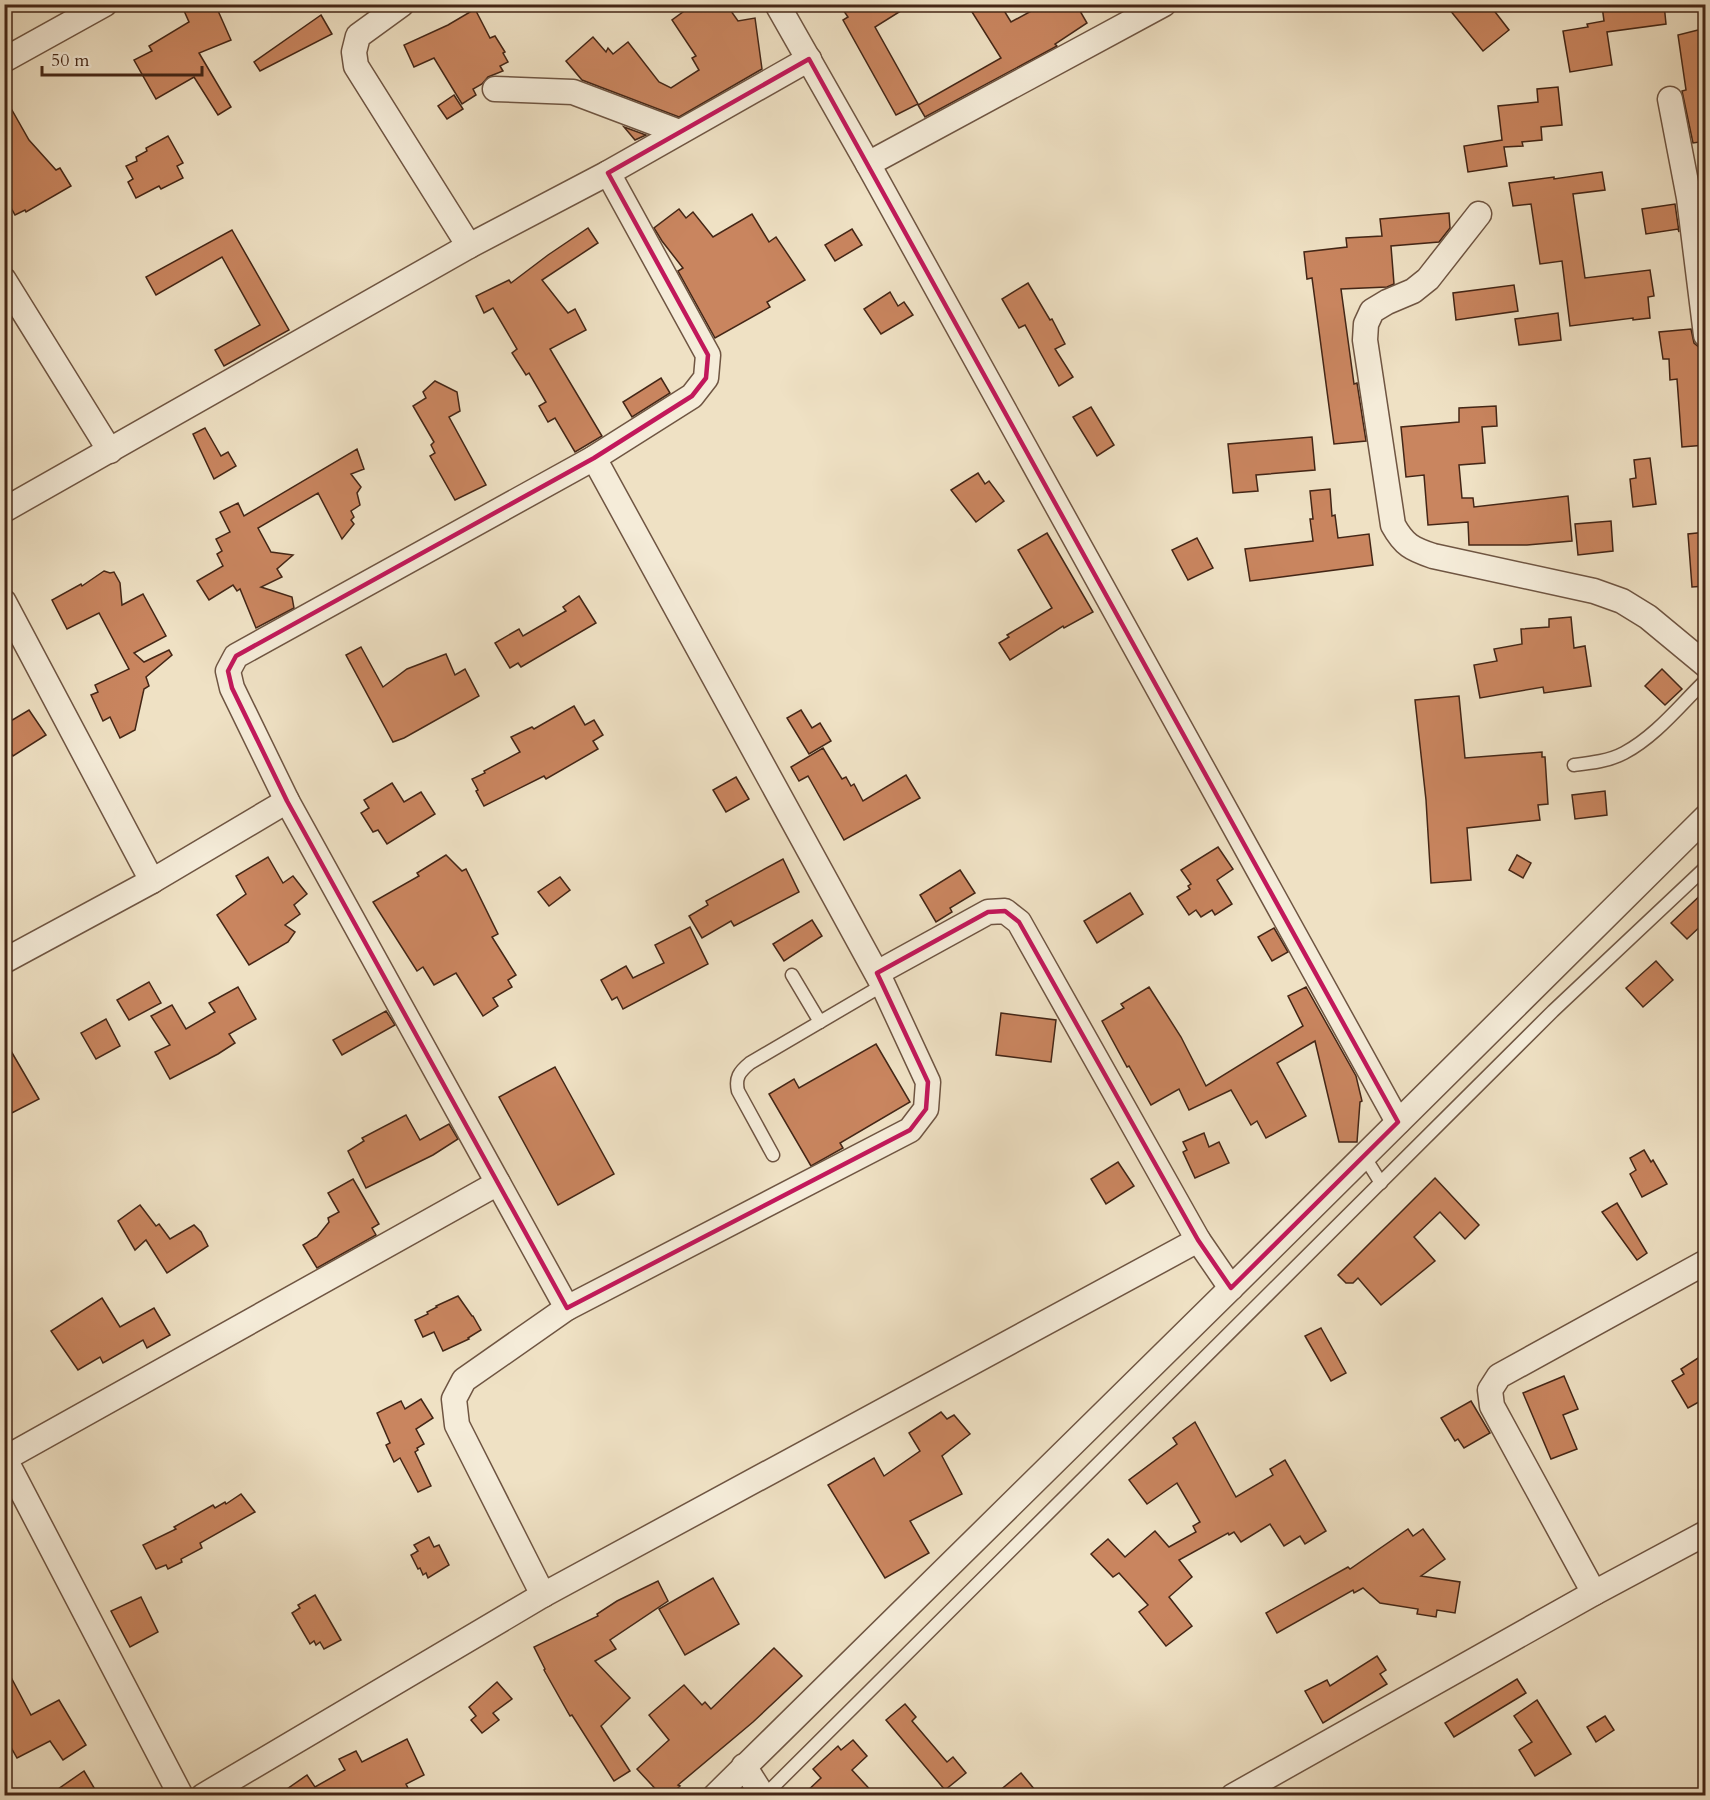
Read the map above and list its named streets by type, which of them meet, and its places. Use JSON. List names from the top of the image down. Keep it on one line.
{"scale_bar":"50 m"}
